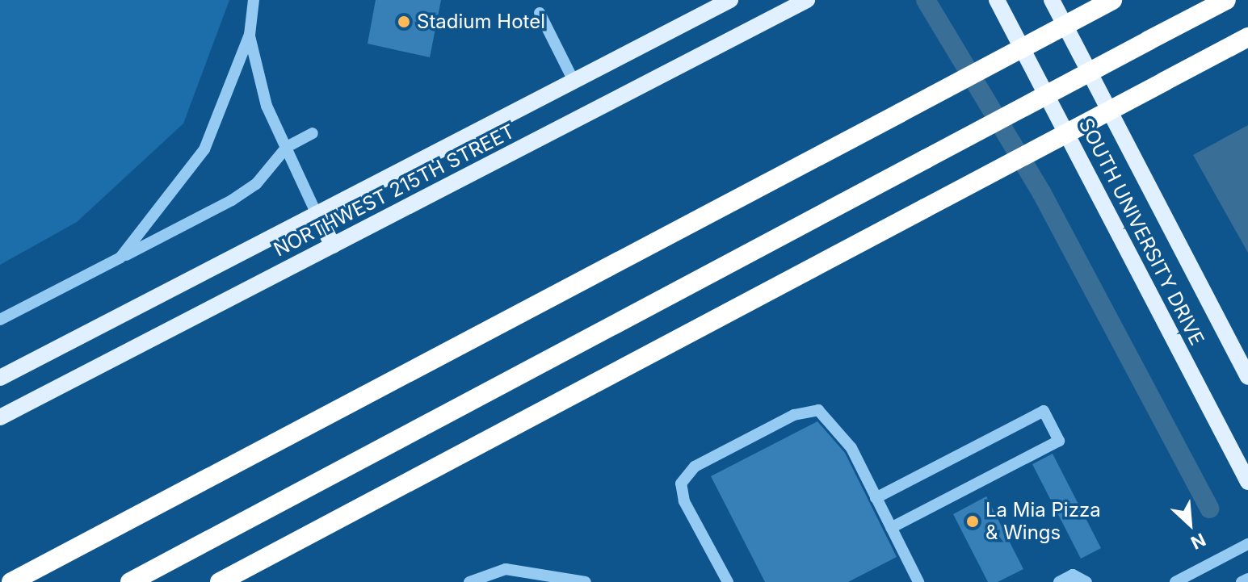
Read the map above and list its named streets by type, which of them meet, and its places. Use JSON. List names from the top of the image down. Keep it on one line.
{"streets":{"main road":["NORTHWEST 215TH STREET","SOUTH UNIVERSITY DRIVE"]},"places":["Stadium Hotel","La Mia Pizza & Wings"],"north":"bottom right"}
